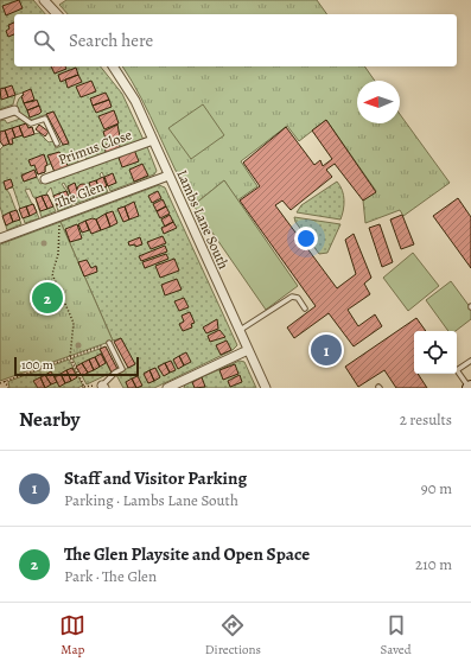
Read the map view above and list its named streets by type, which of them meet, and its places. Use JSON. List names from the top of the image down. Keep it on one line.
{"streets":{"street":["Primus Close","The Glen","Lambs Lane South"]},"crossings":[["Primus Close","Lambs Lane South"],["The Glen","Lambs Lane South"]],"scale_bar":"100 m","north":"left","page":{"search":"Search here","pins":["2","1"],"scale":"100 m","heading":["Nearby","2 results"],"list":[{"mark":"1","name":"Staff and Visitor Parking","note":"Parking · Lambs Lane South","value":"90 m"},{"mark":"2","name":"The Glen Playsite and Open Space","note":"Park · The Glen","value":"210 m"}],"nav":["Map","Directions","Saved"]}}
